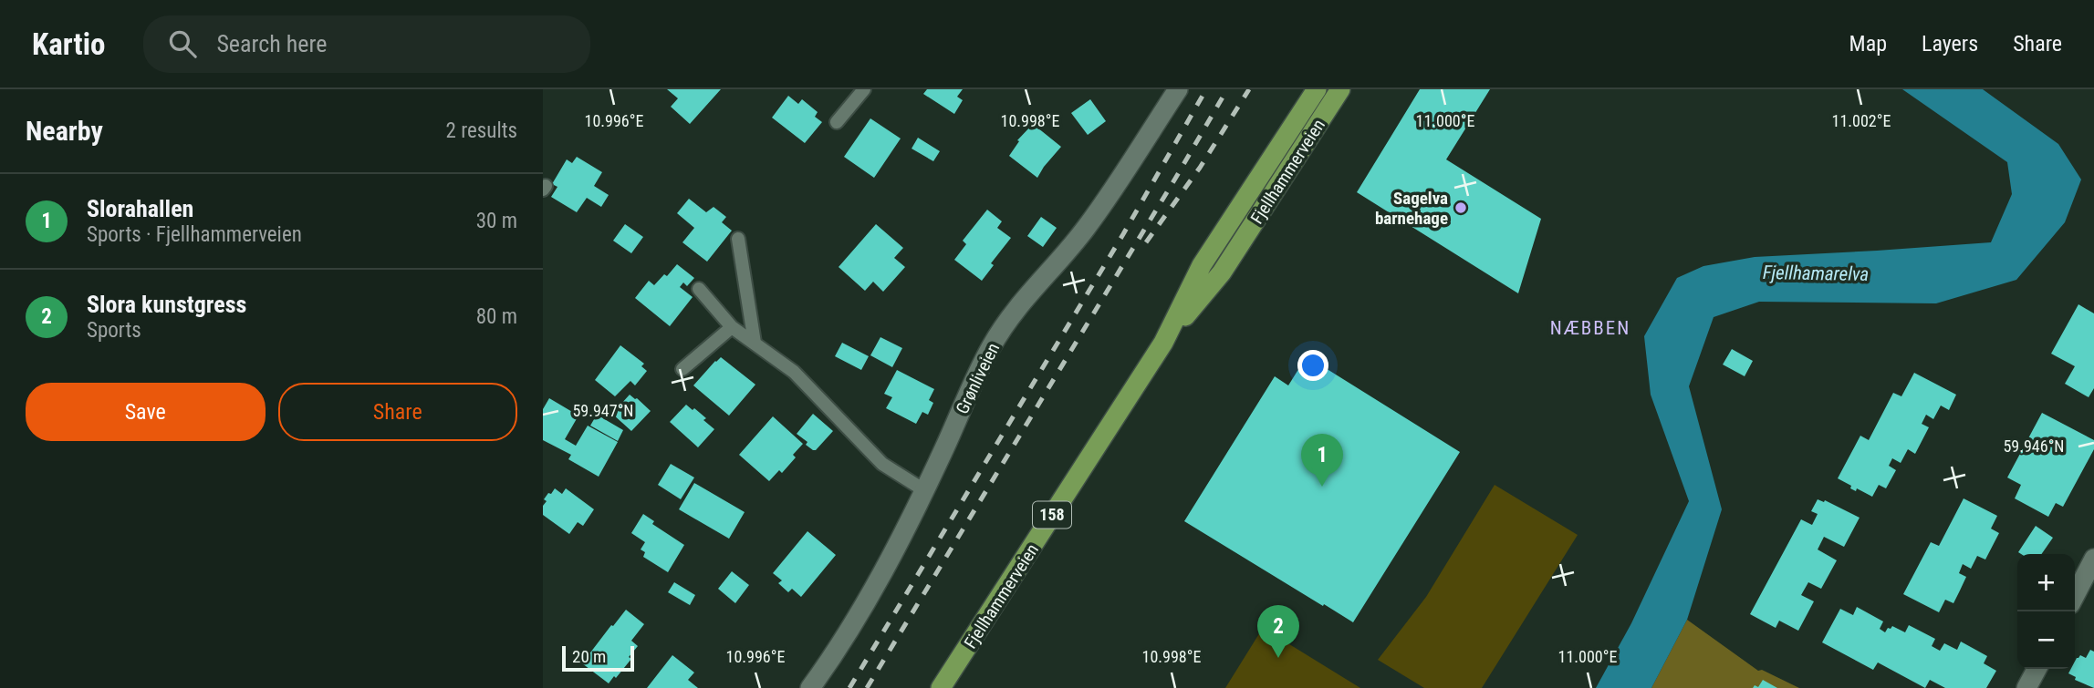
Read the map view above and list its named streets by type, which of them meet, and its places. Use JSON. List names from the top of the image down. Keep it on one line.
{"streets":{"main road":["Fjellhammerveien","158"],"street":["Grønliveien"]},"districts":["NÆBBEN"],"water":["Fjellhamarelva"],"places":["Sagelva barnehage"],"scale_bar":"20 m","page":{"header":"Kartio","search":"Search here","nav":["Map","Layers","Share"],"heading":["Nearby","2 results"],"list":[{"mark":"1","name":"Slorahallen","note":"Sports · Fjellhammerveien","value":"30 m"},{"mark":"2","name":"Slora kunstgress","note":"Sports","value":"80 m"}],"buttons":["Save","Share"],"pins":["1","2"],"map_buttons":["+","−"],"scale":"20 m"},"coordinates":["10.996°E","10.998°E","11.000°E","11.002°E","59.947°N","59.946°N"]}
